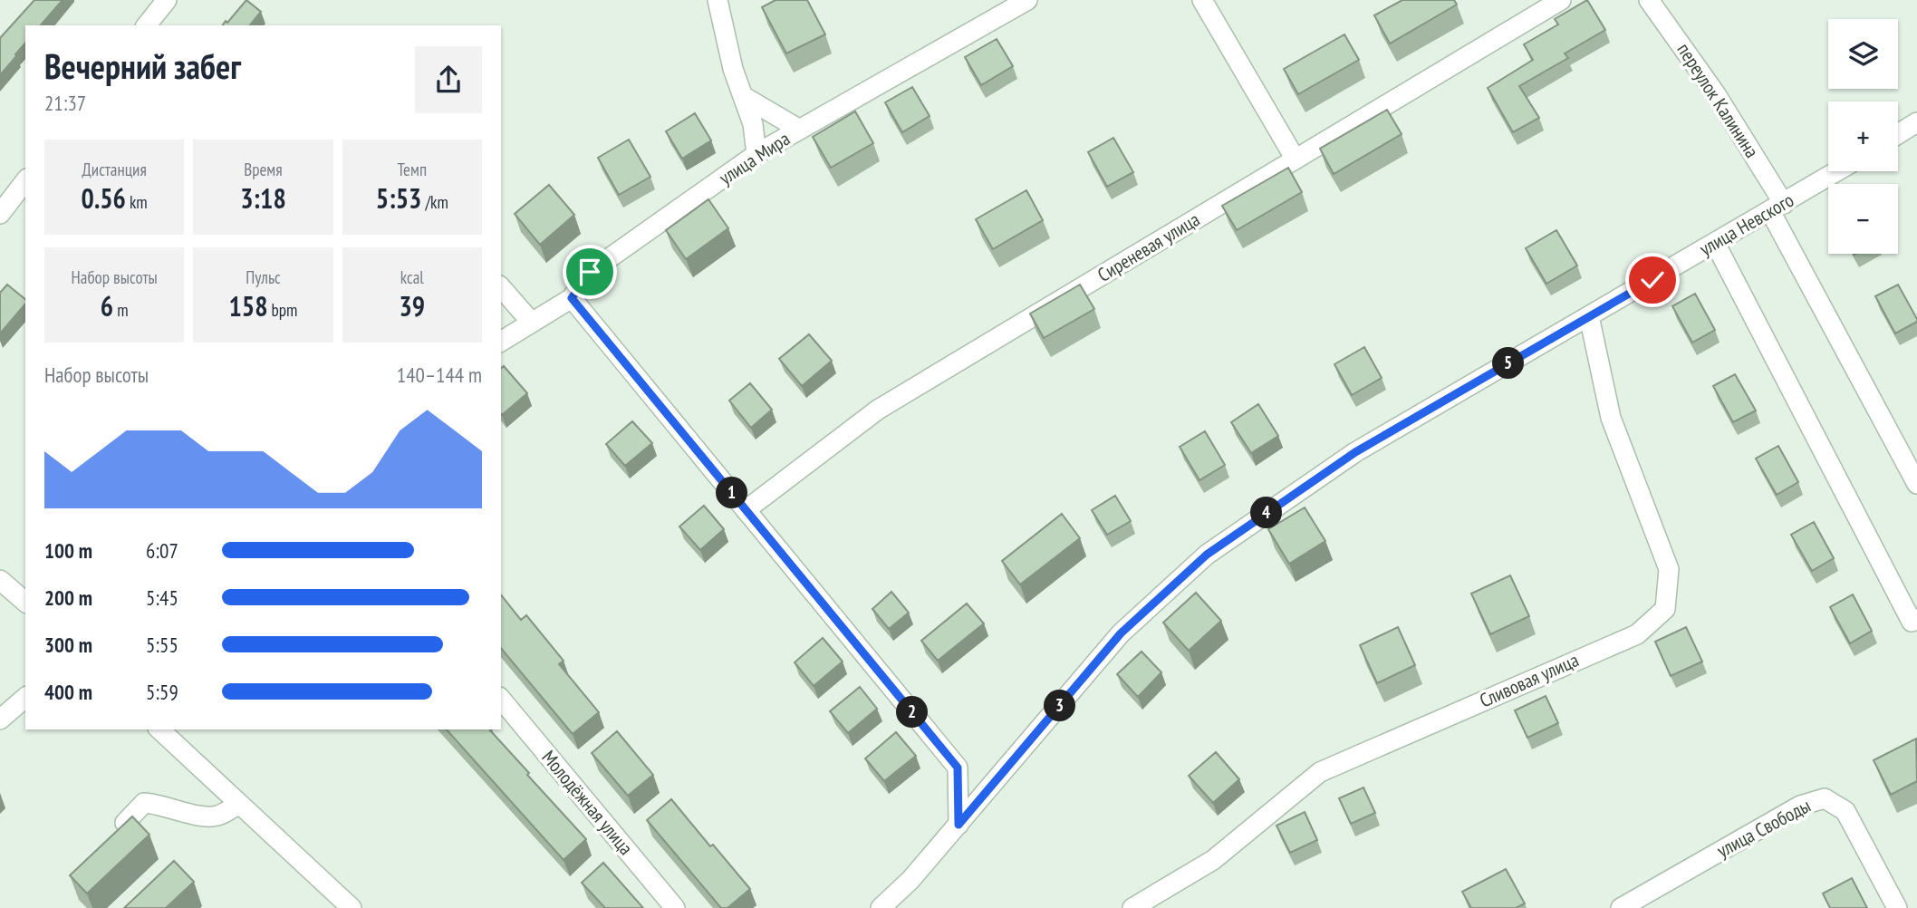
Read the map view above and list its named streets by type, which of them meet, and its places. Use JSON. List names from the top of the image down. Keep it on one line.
{"streets":{"street":["переулок Калинина","улица Мира","улица Невского","Сиреневая улица","Сливовая улица","Молодёжная улица","улица Свободы"]},"crossings":[["переулок Калинина","улица Невского"],["улица Невского","Сливовая улица"]],"page":{"map_buttons":["+","−"],"heading":["Вечерний забег","21:37"],"stats":[["Дистанция","0.56 km"],["Время","3:18"],["Темп","5:53 /km"],["Набор высоты","6 m"],["Пульс","158 bpm"],["kcal","39"]],"pins":["5","1","4","3","2"],"chart":["Набор высоты","140–144 m"],"list":[{"name":"100 m","note":"6:07"},{"name":"200 m","note":"5:45"},{"name":"300 m","note":"5:55"},{"name":"400 m","note":"5:59"}]}}
